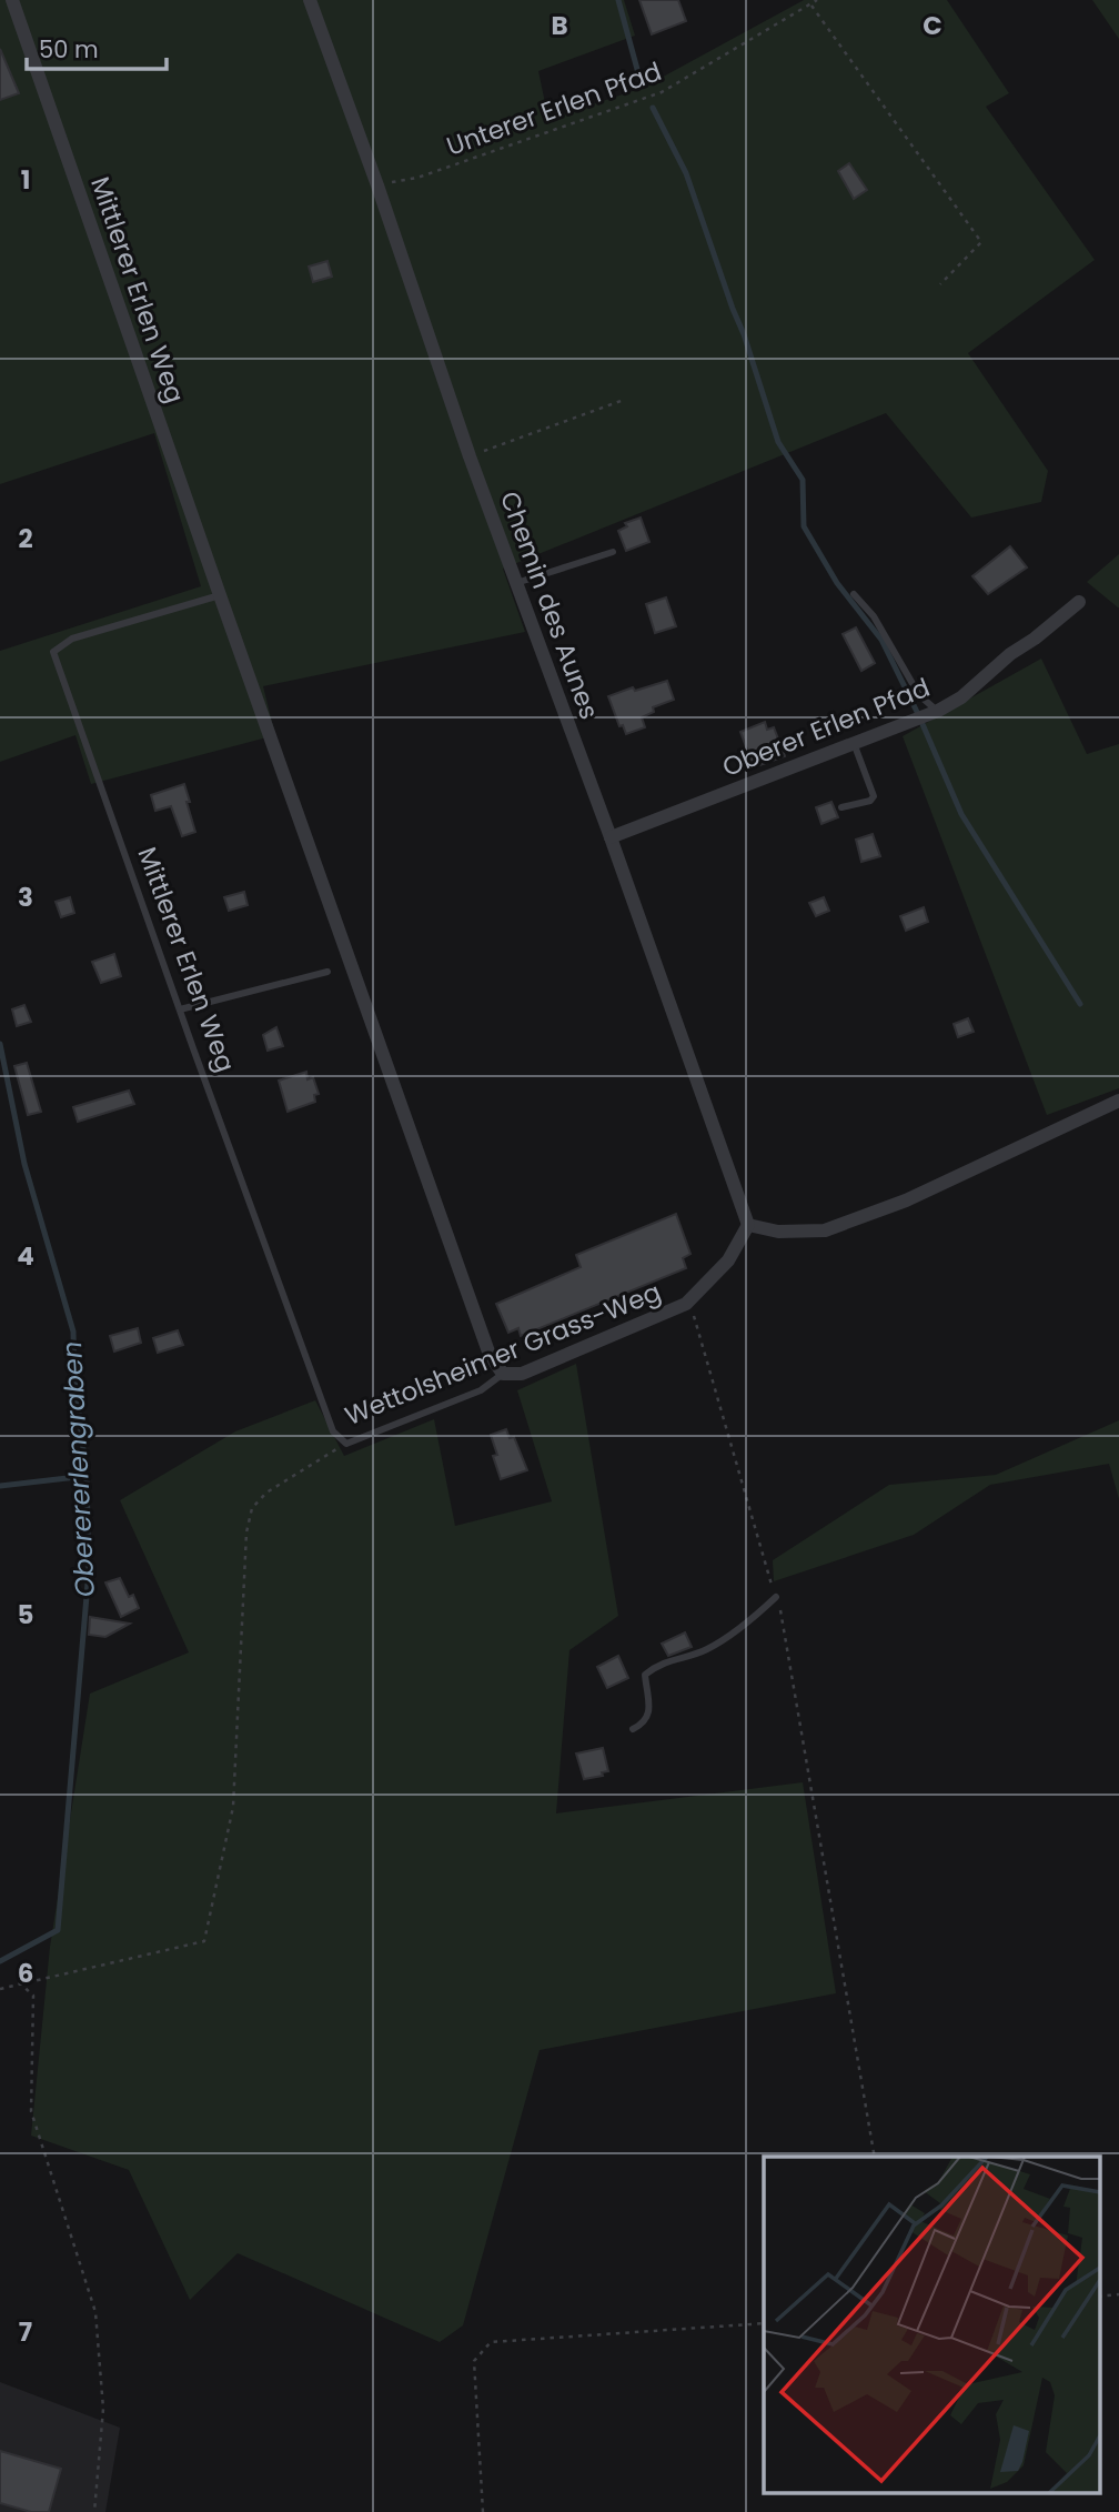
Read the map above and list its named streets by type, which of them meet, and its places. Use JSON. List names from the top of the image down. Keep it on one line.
{"streets":{"street":["Mittlerer Erlen Weg","Chemin des Aunes","Oberer Erlen Pfad","Wettolsheimer Grass-Weg"],"path":["Unterer Erlen Pfad"]},"crossings":[["Unterer Erlen Pfad","Chemin des Aunes"],["Mittlerer Erlen Weg","Wettolsheimer Grass-Weg"],["Chemin des Aunes","Oberer Erlen Pfad"],["Chemin des Aunes","Wettolsheimer Grass-Weg"]],"water":["Oberererlengraben"],"scale_bar":"50 m","grid":{"columns":["B","C"],"rows":["1","2","3","4","5","6","7"]}}
